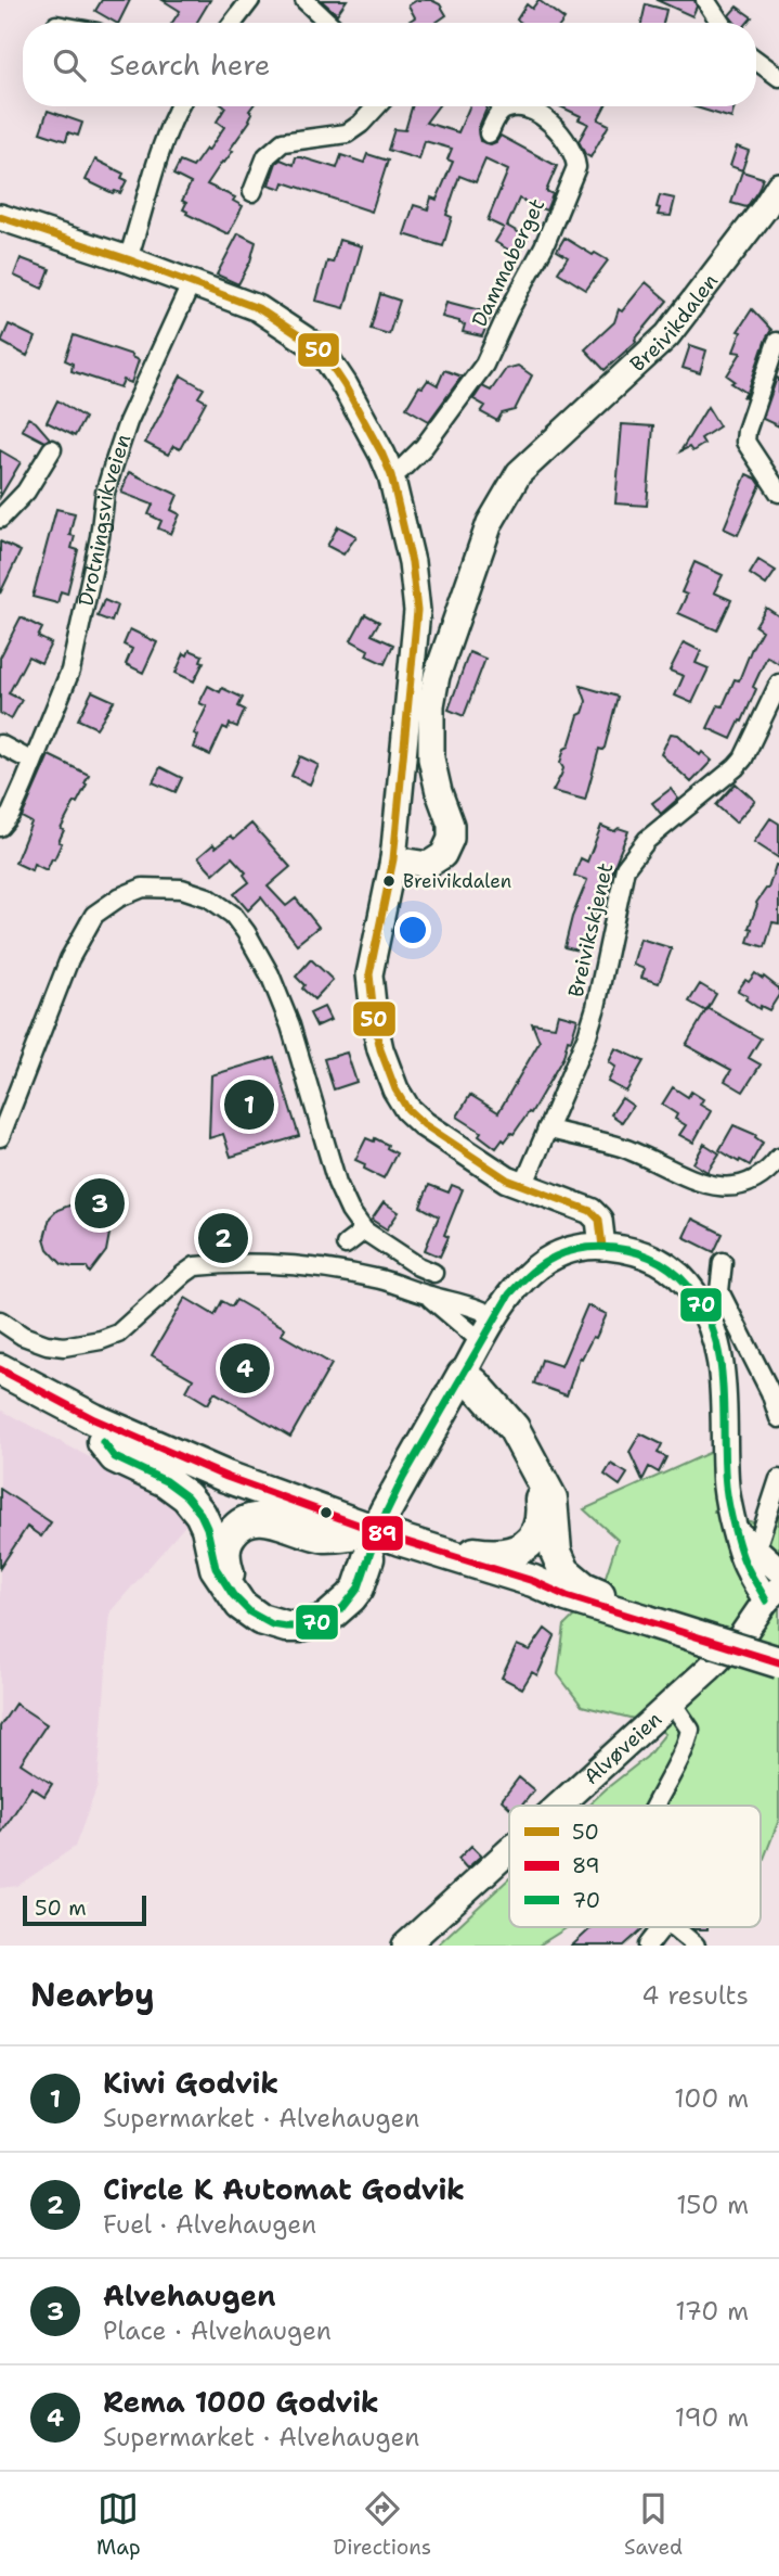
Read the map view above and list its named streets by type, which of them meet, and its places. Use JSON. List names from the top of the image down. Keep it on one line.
{"streets":{"main road":["Breivikdalen","Alvøveien"],"street":["Dammaberget","Drotningsvikveien","Breivikskjenet"]},"places":["Breivikdalen"],"lines":["transit line 50","transit line 70","transit line 89"],"legend":["50","89","70"],"scale_bar":"50 m","page":{"search":"Search here","pins":["1","3","2","4"],"scale":"50 m","heading":["Nearby","4 results"],"list":[{"mark":"1","name":"Kiwi Godvik","note":"Supermarket · Alvehaugen","value":"100 m"},{"mark":"2","name":"Circle K Automat Godvik","note":"Fuel · Alvehaugen","value":"150 m"},{"mark":"3","name":"Alvehaugen","note":"Place · Alvehaugen","value":"170 m"},{"mark":"4","name":"Rema 1000 Godvik","note":"Supermarket · Alvehaugen","value":"190 m"}],"nav":["Map","Directions","Saved"]}}
